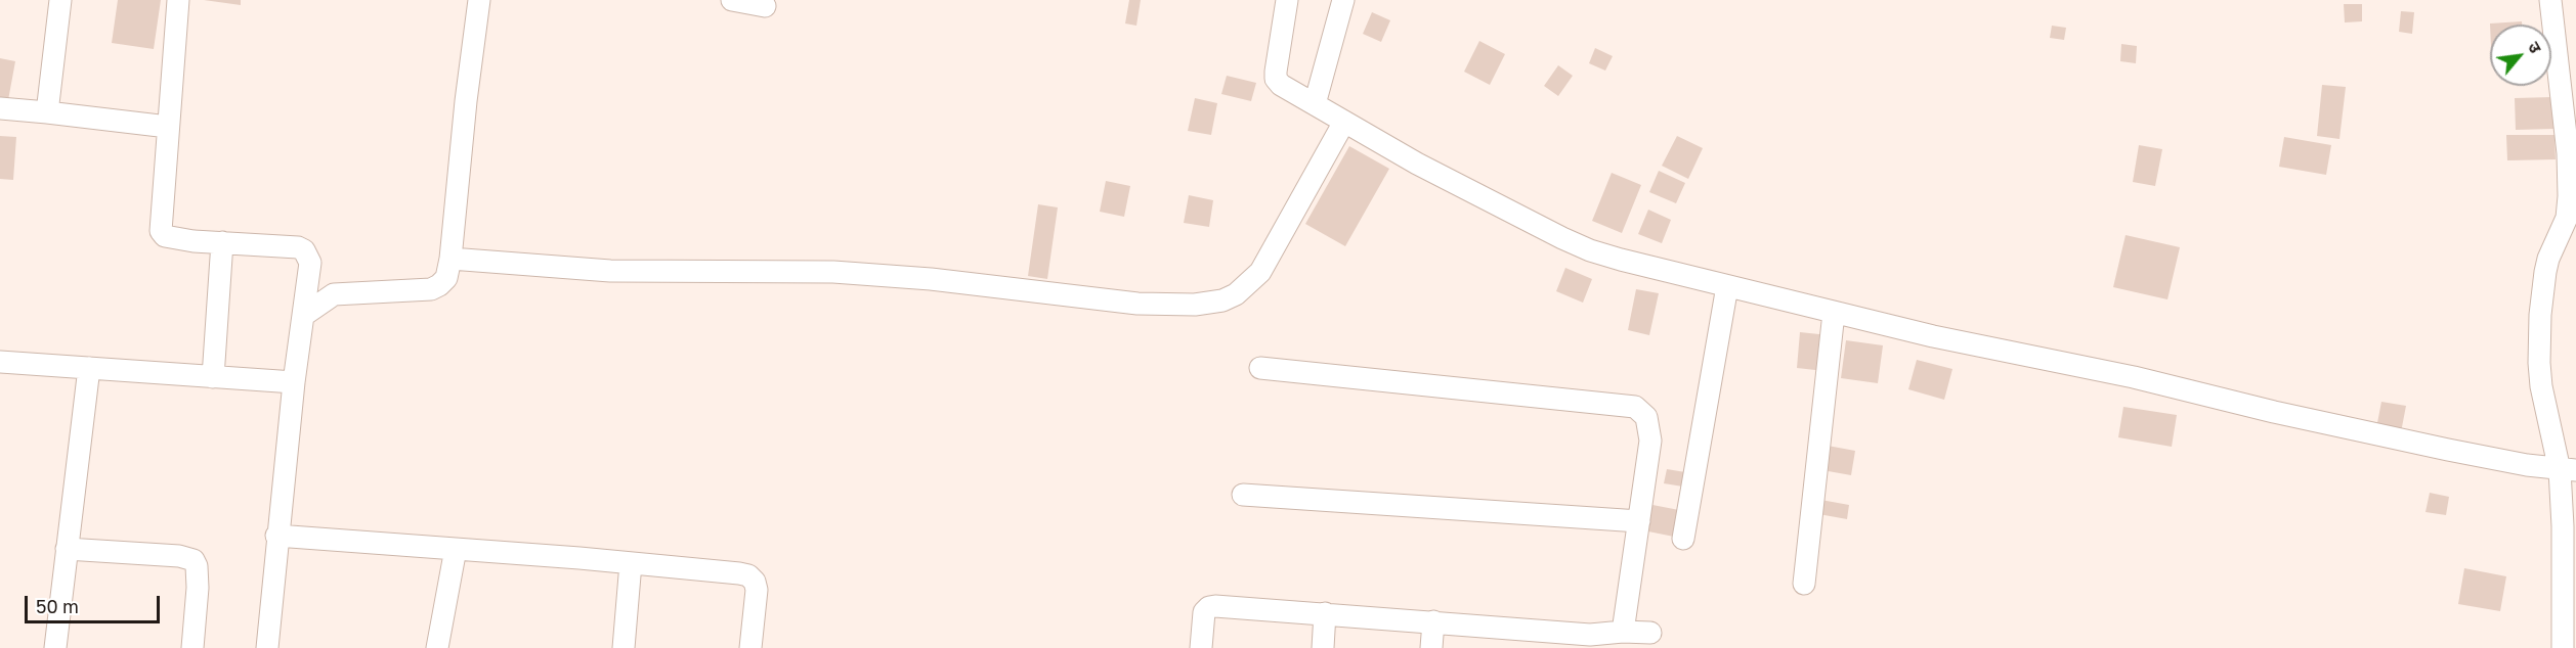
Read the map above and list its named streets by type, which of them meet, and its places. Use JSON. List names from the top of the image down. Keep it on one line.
{"scale_bar":"50 m","north":"top right"}
